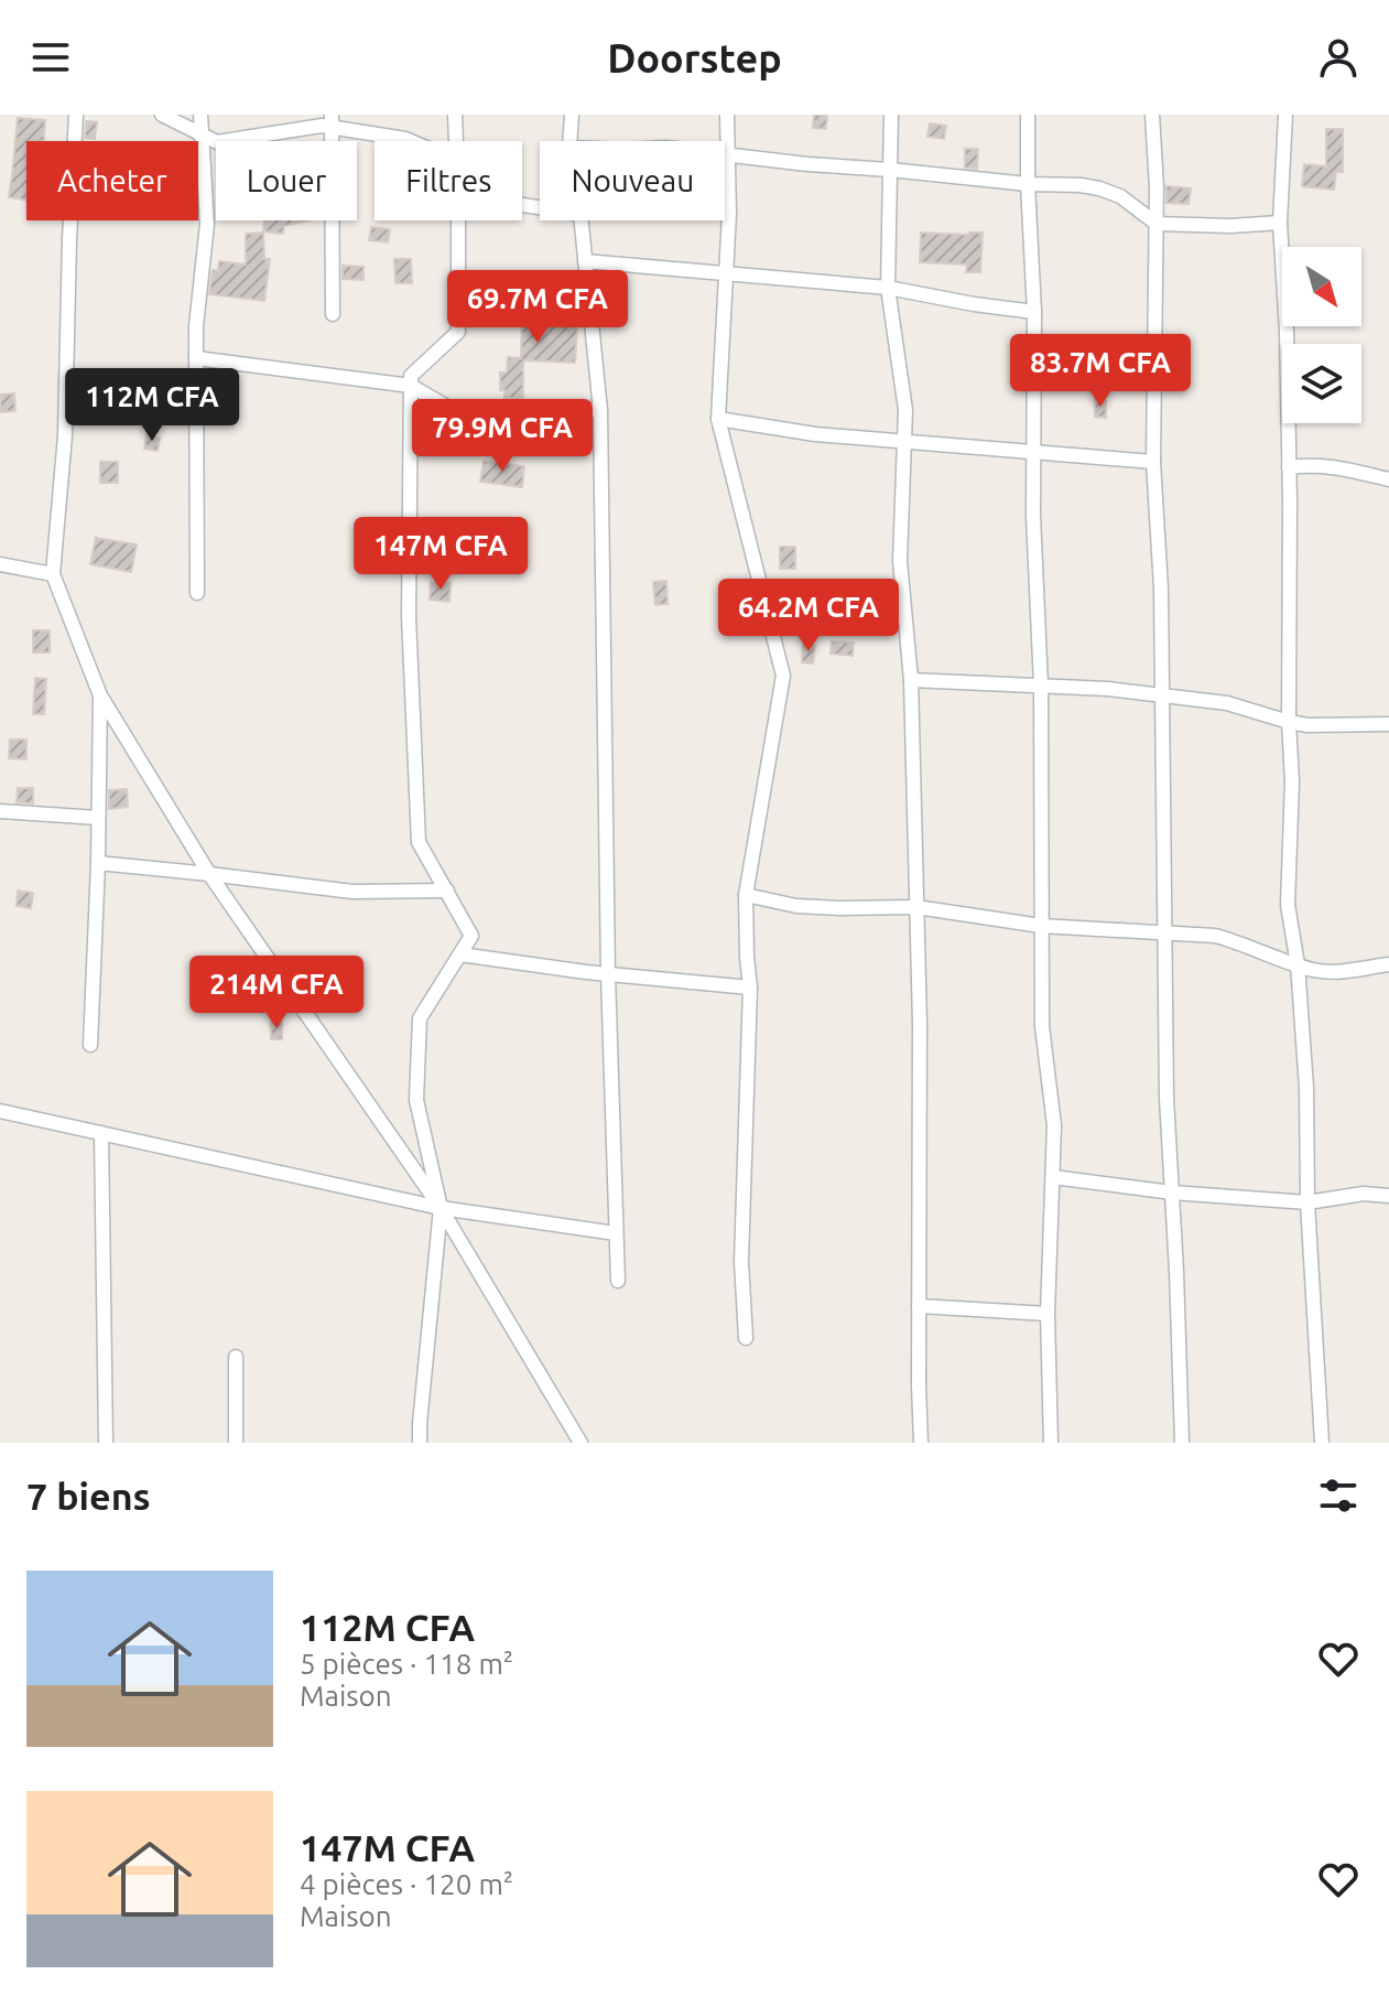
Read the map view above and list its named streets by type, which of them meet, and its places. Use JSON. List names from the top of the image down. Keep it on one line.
{"north":"bottom right","page":{"header":"Doorstep","chip":["Acheter","Louer","Filtres","Nouveau"],"price":["69.7M CFA","83.7M CFA","112M CFA","79.9M CFA","147M CFA","64.2M CFA","214M CFA"],"heading":"7 biens","list":[{"name":"112M CFA","note":"5 pièces · 118 m² · Maison"},{"name":"147M CFA","note":"4 pièces · 120 m² · Maison"}]}}
